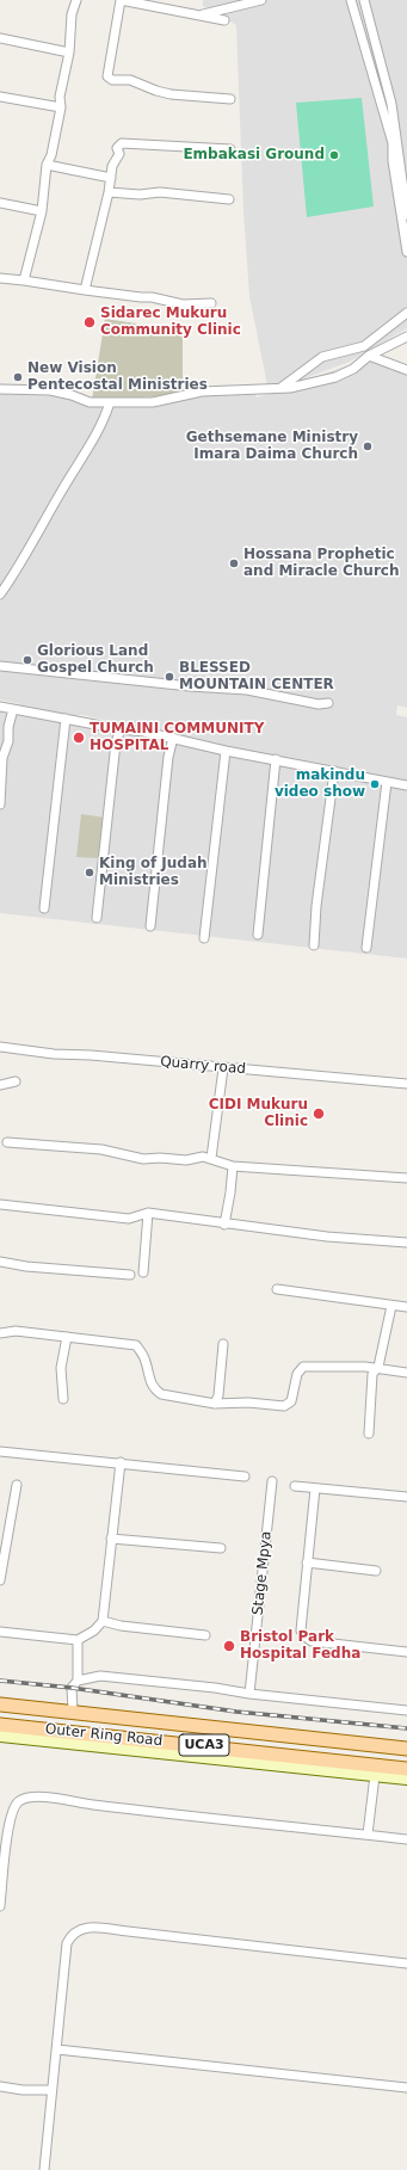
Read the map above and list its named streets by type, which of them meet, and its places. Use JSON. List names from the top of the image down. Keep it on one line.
{"streets":{"main road":["Outer Ring Road","UCA3"],"street":["Quarry road","Stage Mpya"]},"places":["Embakasi Ground","Sidarec Mukuru Community Clinic","New Vision Pentecostal Ministries","Gethsemane Ministry Imara Daima Church","Hossana Prophetic and Miracle Church","Glorious Land Gospel Church","BLESSED MOUNTAIN CENTER","TUMAINI COMMUNITY HOSPITAL","makindu video show","King of Judah Ministries","CIDI Mukuru Clinic","Bristol Park Hospital Fedha"]}
